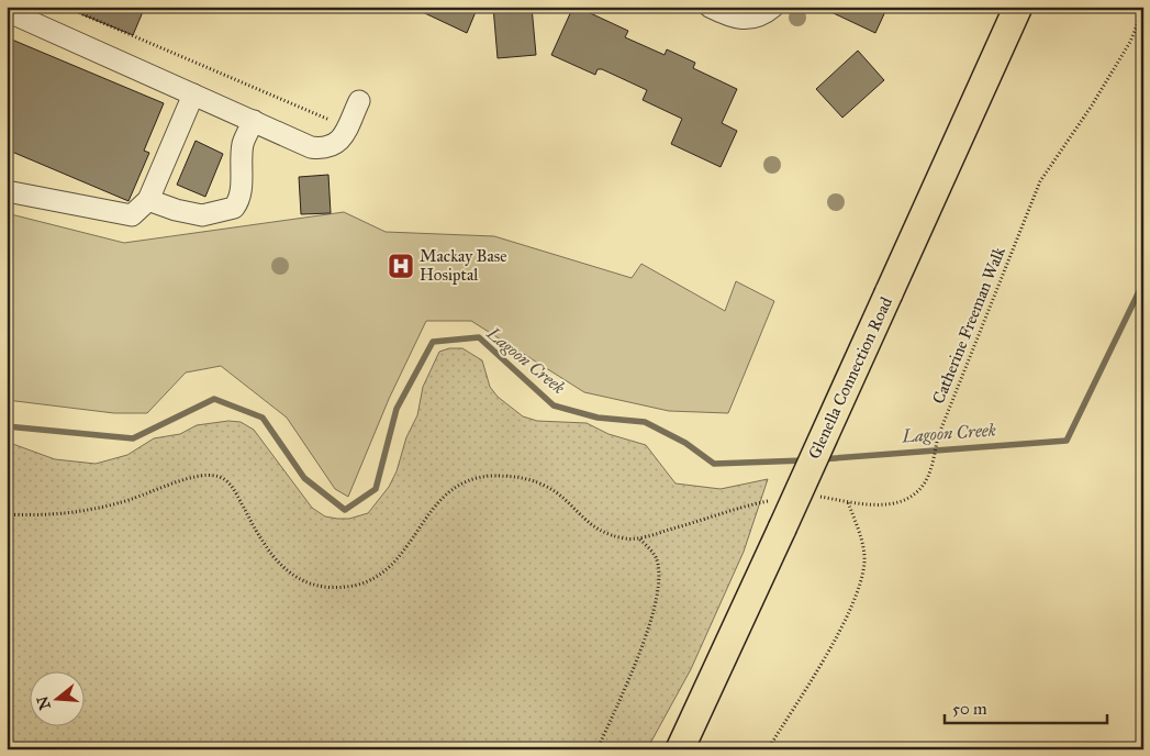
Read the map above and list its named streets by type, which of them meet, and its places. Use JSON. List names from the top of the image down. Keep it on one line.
{"streets":{"main road":["Glenella Connection Road"],"path":["Catherine Freeman Walk"]},"water":["Lagoon Creek"],"places":{"hospital":["Mackay Base Hosiptal"]},"scale_bar":"50 m","north":"left"}
